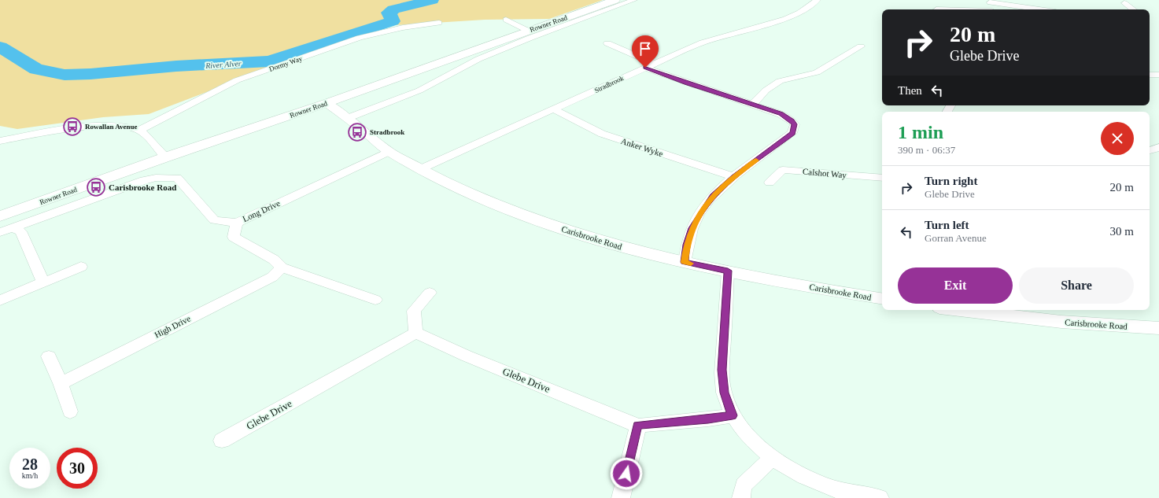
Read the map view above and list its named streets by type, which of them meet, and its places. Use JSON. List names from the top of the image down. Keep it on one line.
{"streets":{"main road":["Rowner Road"],"street":["Dormy Way","Stradbrook","Anker Wyke","Calshot Way","Long Drive","Carisbrooke Road","High Drive","Glebe Drive"]},"crossings":[["Rowner Road","Carisbrooke Road"],["Stradbrook","Anker Wyke"],["Stradbrook","Carisbrooke Road"],["Long Drive","Carisbrooke Road"]],"water":["River Alver"],"places":{"bus stop":["Rowallan Avenue","Stradbrook","Carisbrooke Road"]},"page":{"turn":["20 m","Glebe Drive"],"then":"Then","heading":["1 min","390 m · 06:37"],"list":[{"name":"Turn right","note":"Glebe Drive","value":"20 m"},{"name":"Turn left","note":"Gorran Avenue","value":"30 m"}],"buttons":["Exit","Share"],"speed":"28 km/h","limit":"30"}}
